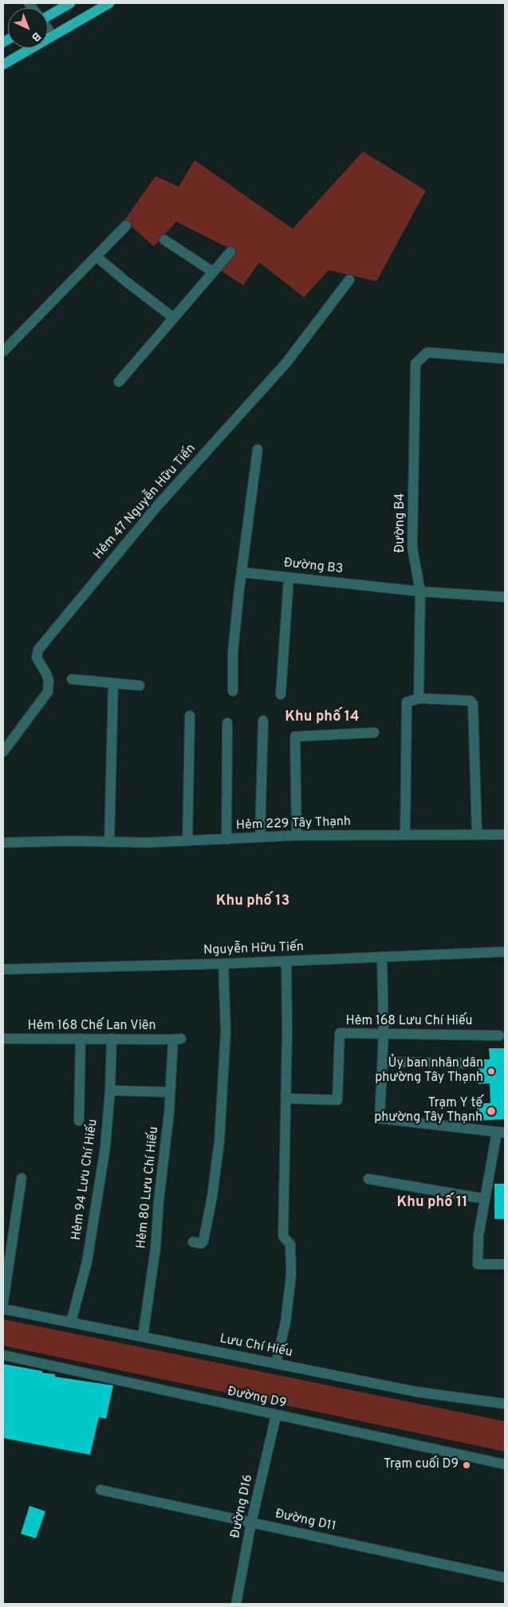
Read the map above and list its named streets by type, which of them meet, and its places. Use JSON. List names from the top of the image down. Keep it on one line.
{"streets":{"street":["Hẻm 47 Nguyễn Hữu Tiến","Đường B4","Đường B3","Hẻm 229 Tây Thạnh","Nguyễn Hữu Tiến","Hẻm 168 Lưu Chí Hiếu","Hẻm 168 Chế Lan Viên","Hẻm 94 Lưu Chí Hiếu","Hẻm 80 Lưu Chí Hiếu","Lưu Chí Hiếu","Đường D9","Đường D16","Đường D11"]},"crossings":[["Đường B4","Đường B3"],["Hẻm 168 Chế Lan Viên","Hẻm 94 Lưu Chí Hiếu"],["Hẻm 168 Chế Lan Viên","Hẻm 80 Lưu Chí Hiếu"],["Hẻm 94 Lưu Chí Hiếu","Lưu Chí Hiếu"],["Hẻm 80 Lưu Chí Hiếu","Lưu Chí Hiếu"],["Đường D9","Đường D16"],["Đường D16","Đường D11"]],"districts":["Khu phố 14","Khu phố 13","Khu phố 11"],"places":["Ủy ban nhân dân phường Tây Thạnh","Trạm Y tế phường Tây Thạnh","Trạm cuối D9"],"north":"bottom right"}
